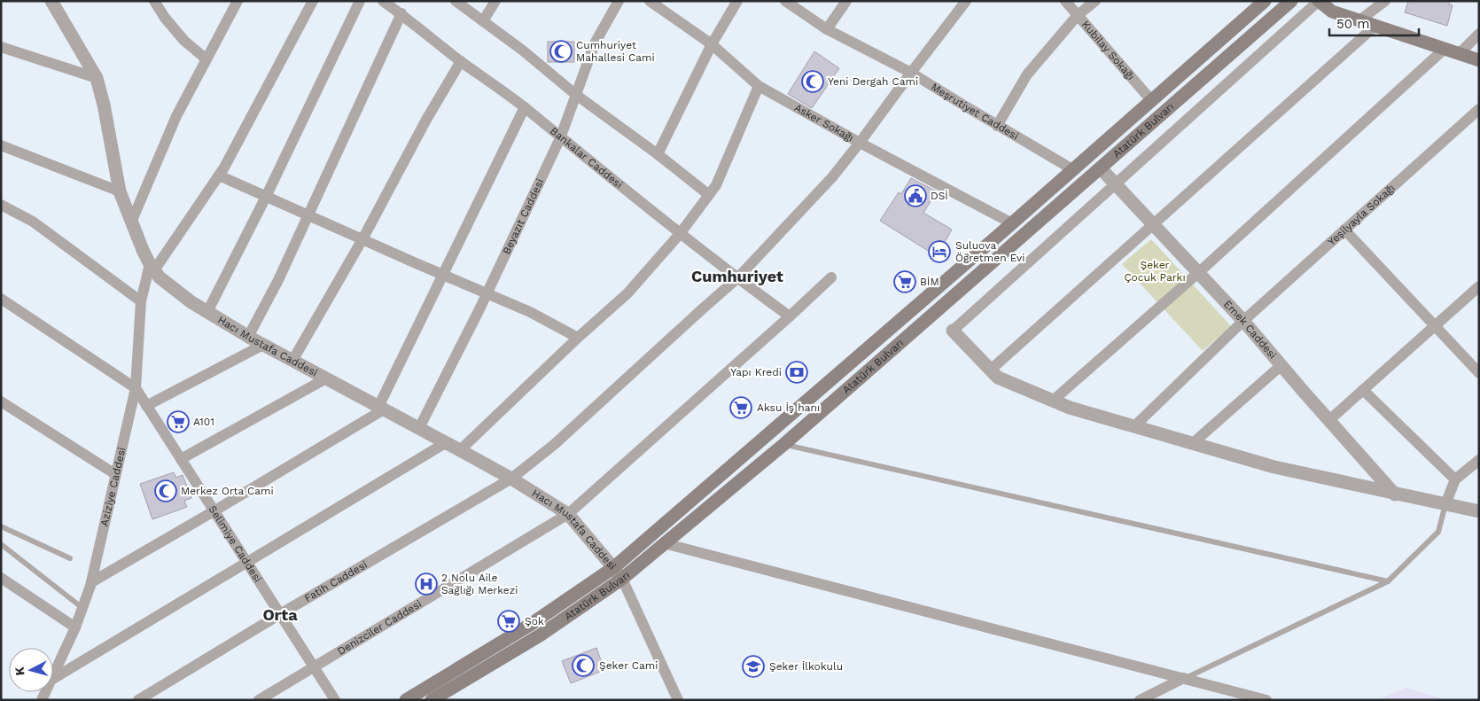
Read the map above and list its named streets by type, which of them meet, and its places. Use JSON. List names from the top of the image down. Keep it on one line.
{"streets":{"main road":["Atatürk Bulvarı"],"street":["Kubilay Sokağı","Meşrutiyet Caddesi","Asker Sokağı","Bankalar Caddesi","Yeşilyayla Sokağı","Beyazıt Caddesi","Emek Caddesi","Hacı Mustafa Caddesi","Aziziye Caddesi","Selimiye Caddesi","Fatih Caddesi","Denizciler Caddesi"]},"crossings":[["Kubilay Sokağı","Atatürk Bulvarı"],["Meşrutiyet Caddesi","Atatürk Bulvarı"],["Meşrutiyet Caddesi","Fatih Caddesi"],["Asker Sokağı","Atatürk Bulvarı"],["Asker Sokağı","Fatih Caddesi"],["Atatürk Bulvarı","Emek Caddesi"],["Atatürk Bulvarı","Hacı Mustafa Caddesi"],["Bankalar Caddesi","Beyazıt Caddesi"],["Bankalar Caddesi","Fatih Caddesi"],["Bankalar Caddesi","Denizciler Caddesi"],["Yeşilyayla Sokağı","Emek Caddesi"],["Beyazıt Caddesi","Hacı Mustafa Caddesi"],["Hacı Mustafa Caddesi","Aziziye Caddesi"],["Hacı Mustafa Caddesi","Fatih Caddesi"],["Hacı Mustafa Caddesi","Denizciler Caddesi"],["Aziziye Caddesi","Selimiye Caddesi"],["Selimiye Caddesi","Fatih Caddesi"],["Selimiye Caddesi","Denizciler Caddesi"]],"districts":["Cumhuriyet","Orta"],"parks":["Şeker Çocuk Parkı"],"places":{"mosque":["Cumhuriyet Mahallesi Cami","Yeni Dergah Cami","Merkez Orta Cami","Şeker Cami"],"public building":["DSİ"],"hotel":["Suluova Öğretmen Evi"],"supermarket":["BİM","Aksu İş hanı","A101","Şok"],"bank":["Yapı Kredi"],"hospital":["2 Nolu Aile Sağlığı Merkezi"],"school or university":["Şeker İlkokulu"]},"scale_bar":"50 m","north":"left"}
